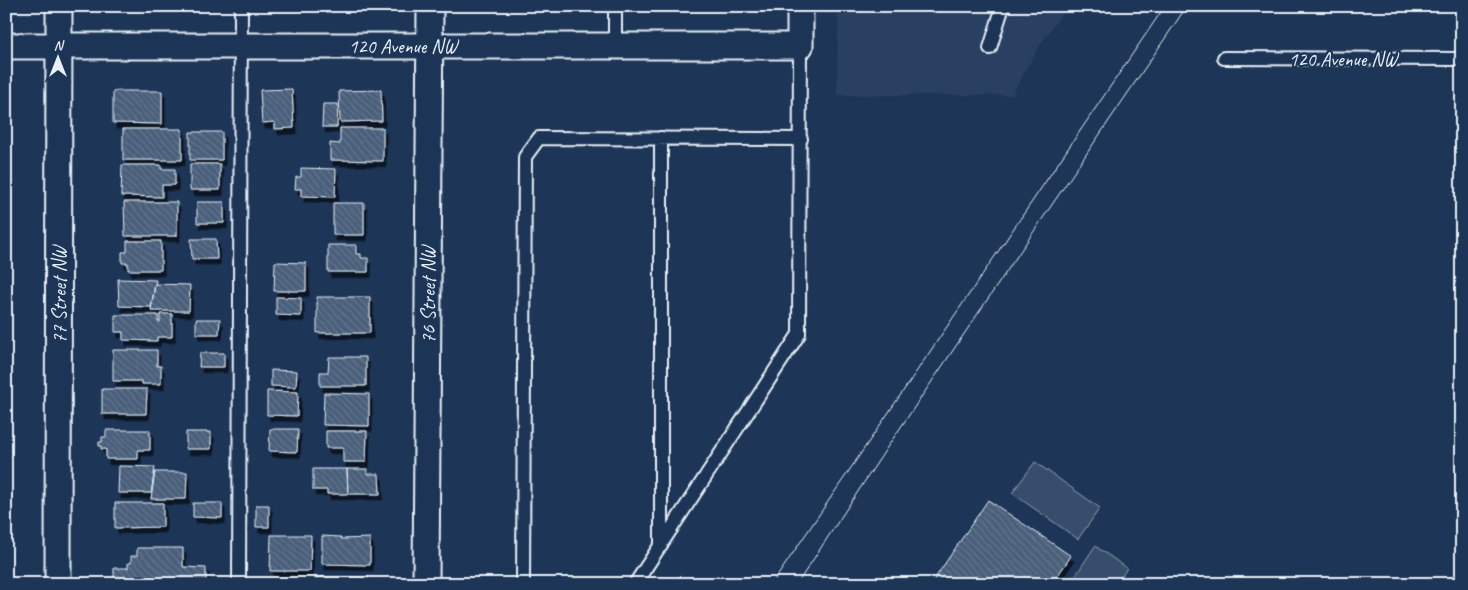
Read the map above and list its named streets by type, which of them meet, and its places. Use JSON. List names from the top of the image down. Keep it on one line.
{"streets":{"street":["120 Avenue NW","77 Street NW","76 Street NW"]},"crossings":[["120 Avenue NW","77 Street NW"],["120 Avenue NW","76 Street NW"]],"north":"top"}
